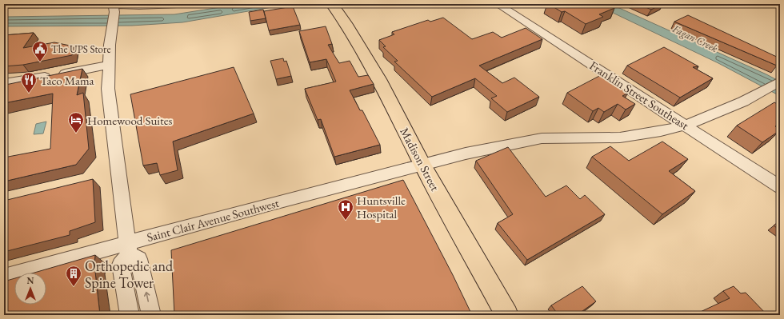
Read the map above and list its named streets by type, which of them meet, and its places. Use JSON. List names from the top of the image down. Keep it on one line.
{"streets":{"main road":["Madison Street"],"street":["Franklin Street Southeast","Saint Clair Avenue Southwest"]},"crossings":[["Franklin Street Southeast","Saint Clair Avenue Southwest"],["Madison Street","Saint Clair Avenue Southwest"]],"water":["Fagan Creek"],"places":{"public building":["The UPS Store"],"restaurant":["Taco Mama"],"hotel":["Homewood Suites"],"hospital":["Huntsville Hospital"],"building":["Orthopedic and Spine Tower"]},"north":"top"}
